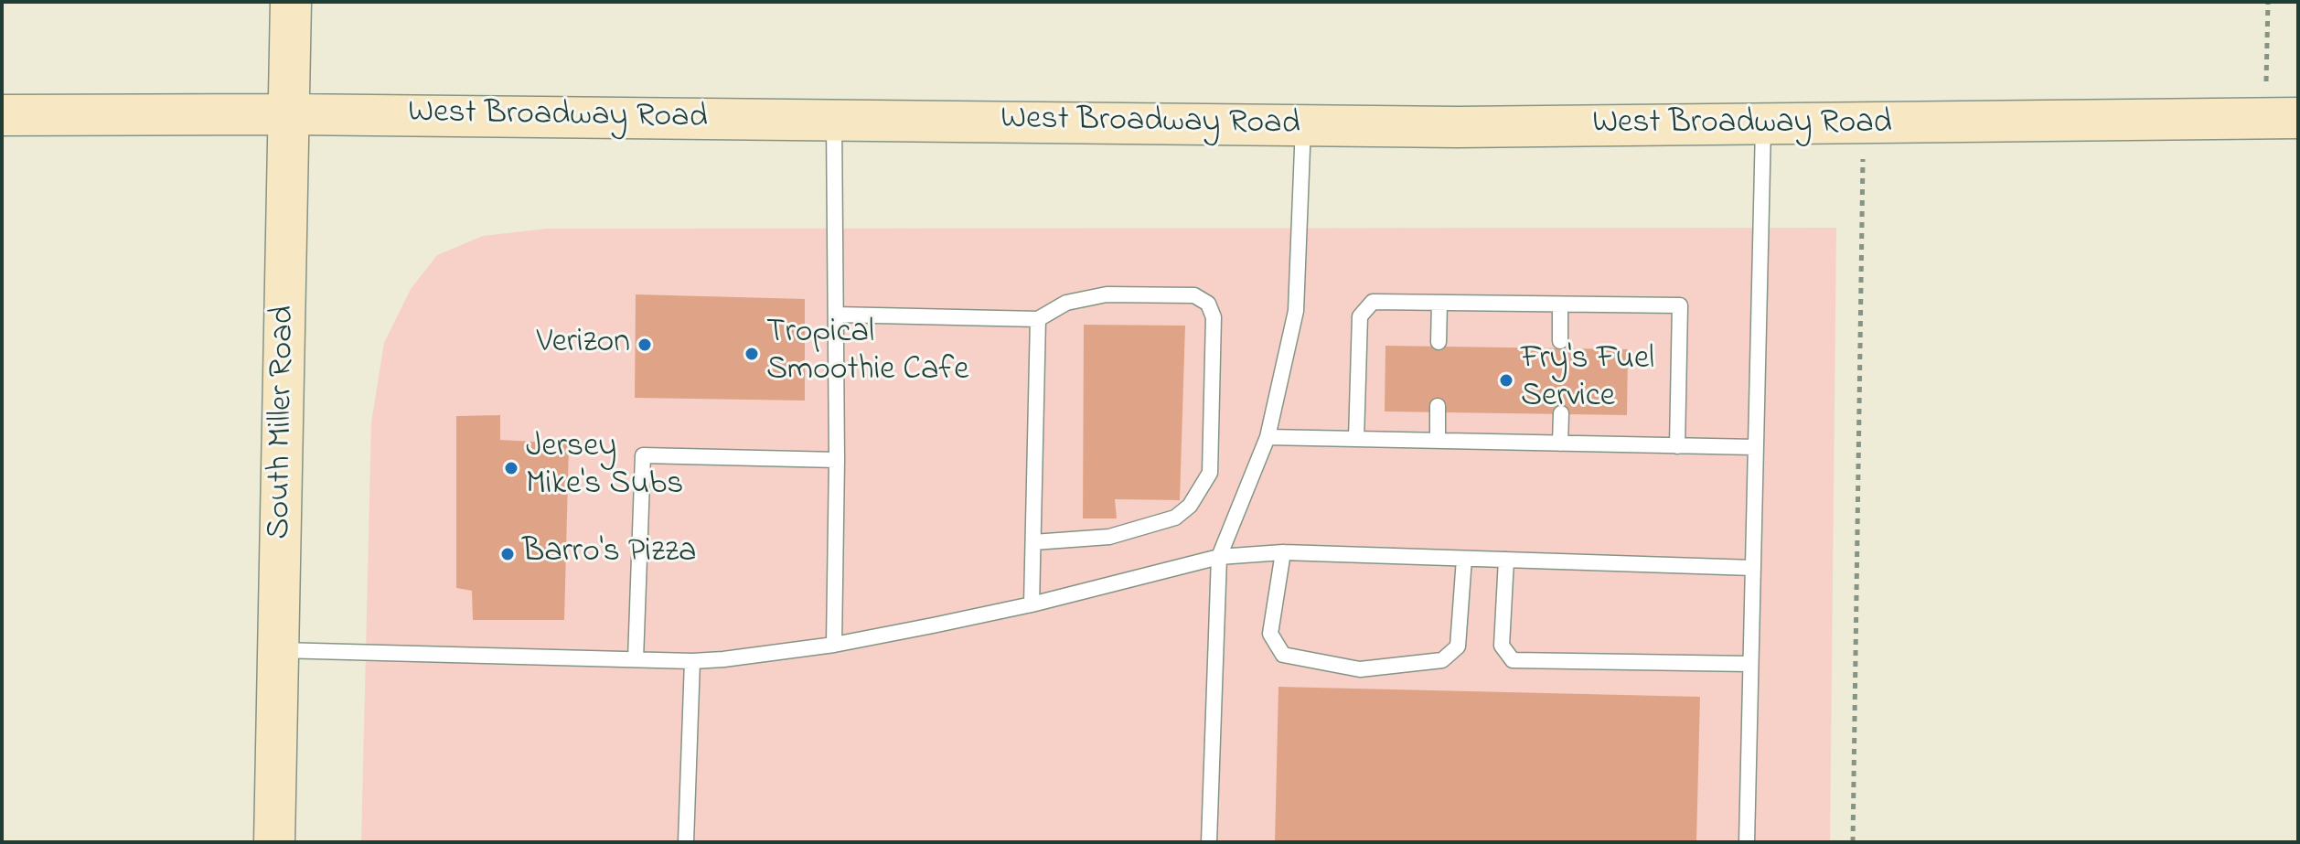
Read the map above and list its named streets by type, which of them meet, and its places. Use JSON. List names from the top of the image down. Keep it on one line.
{"streets":{"main road":["West Broadway Road","South Miller Road"]},"crossings":[["West Broadway Road","South Miller Road"]],"places":["Verizon","Tropical Smoothie Cafe","Fry's Fuel Service","Jersey Mike's Subs","Barro's Pizza"]}
